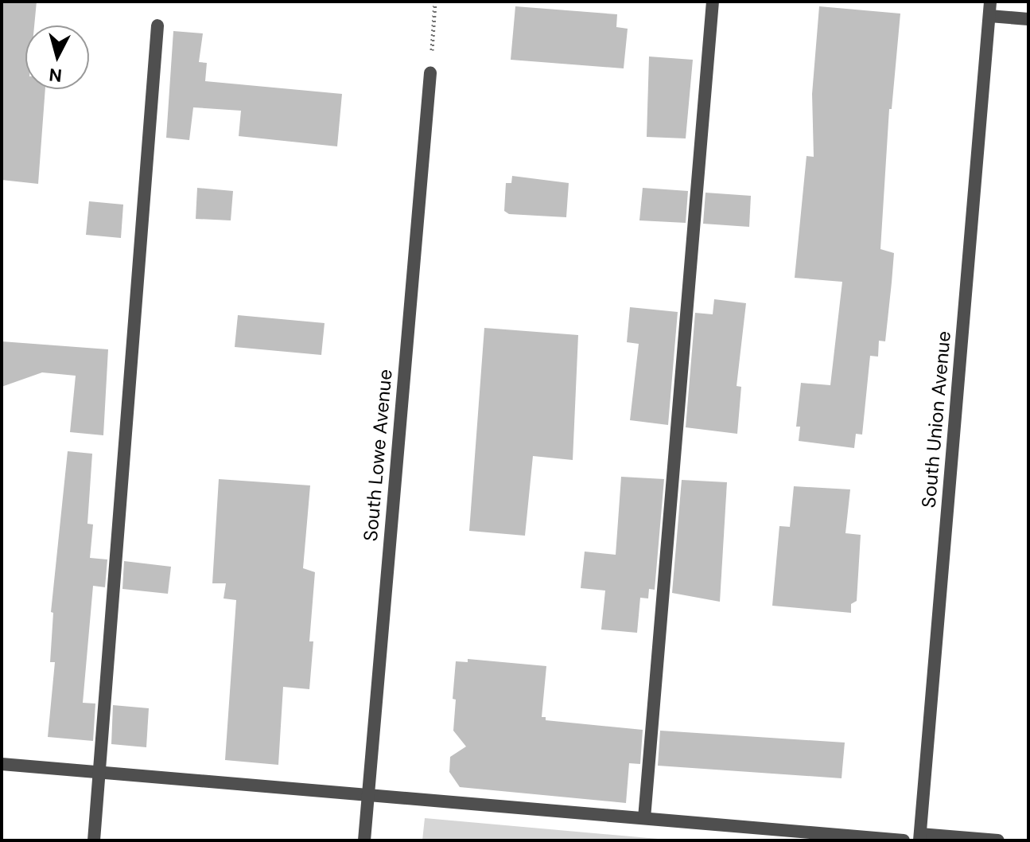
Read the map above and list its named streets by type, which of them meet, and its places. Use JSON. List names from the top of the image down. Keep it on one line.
{"streets":{"street":["South Union Avenue","South Lowe Avenue"]},"north":"bottom"}
